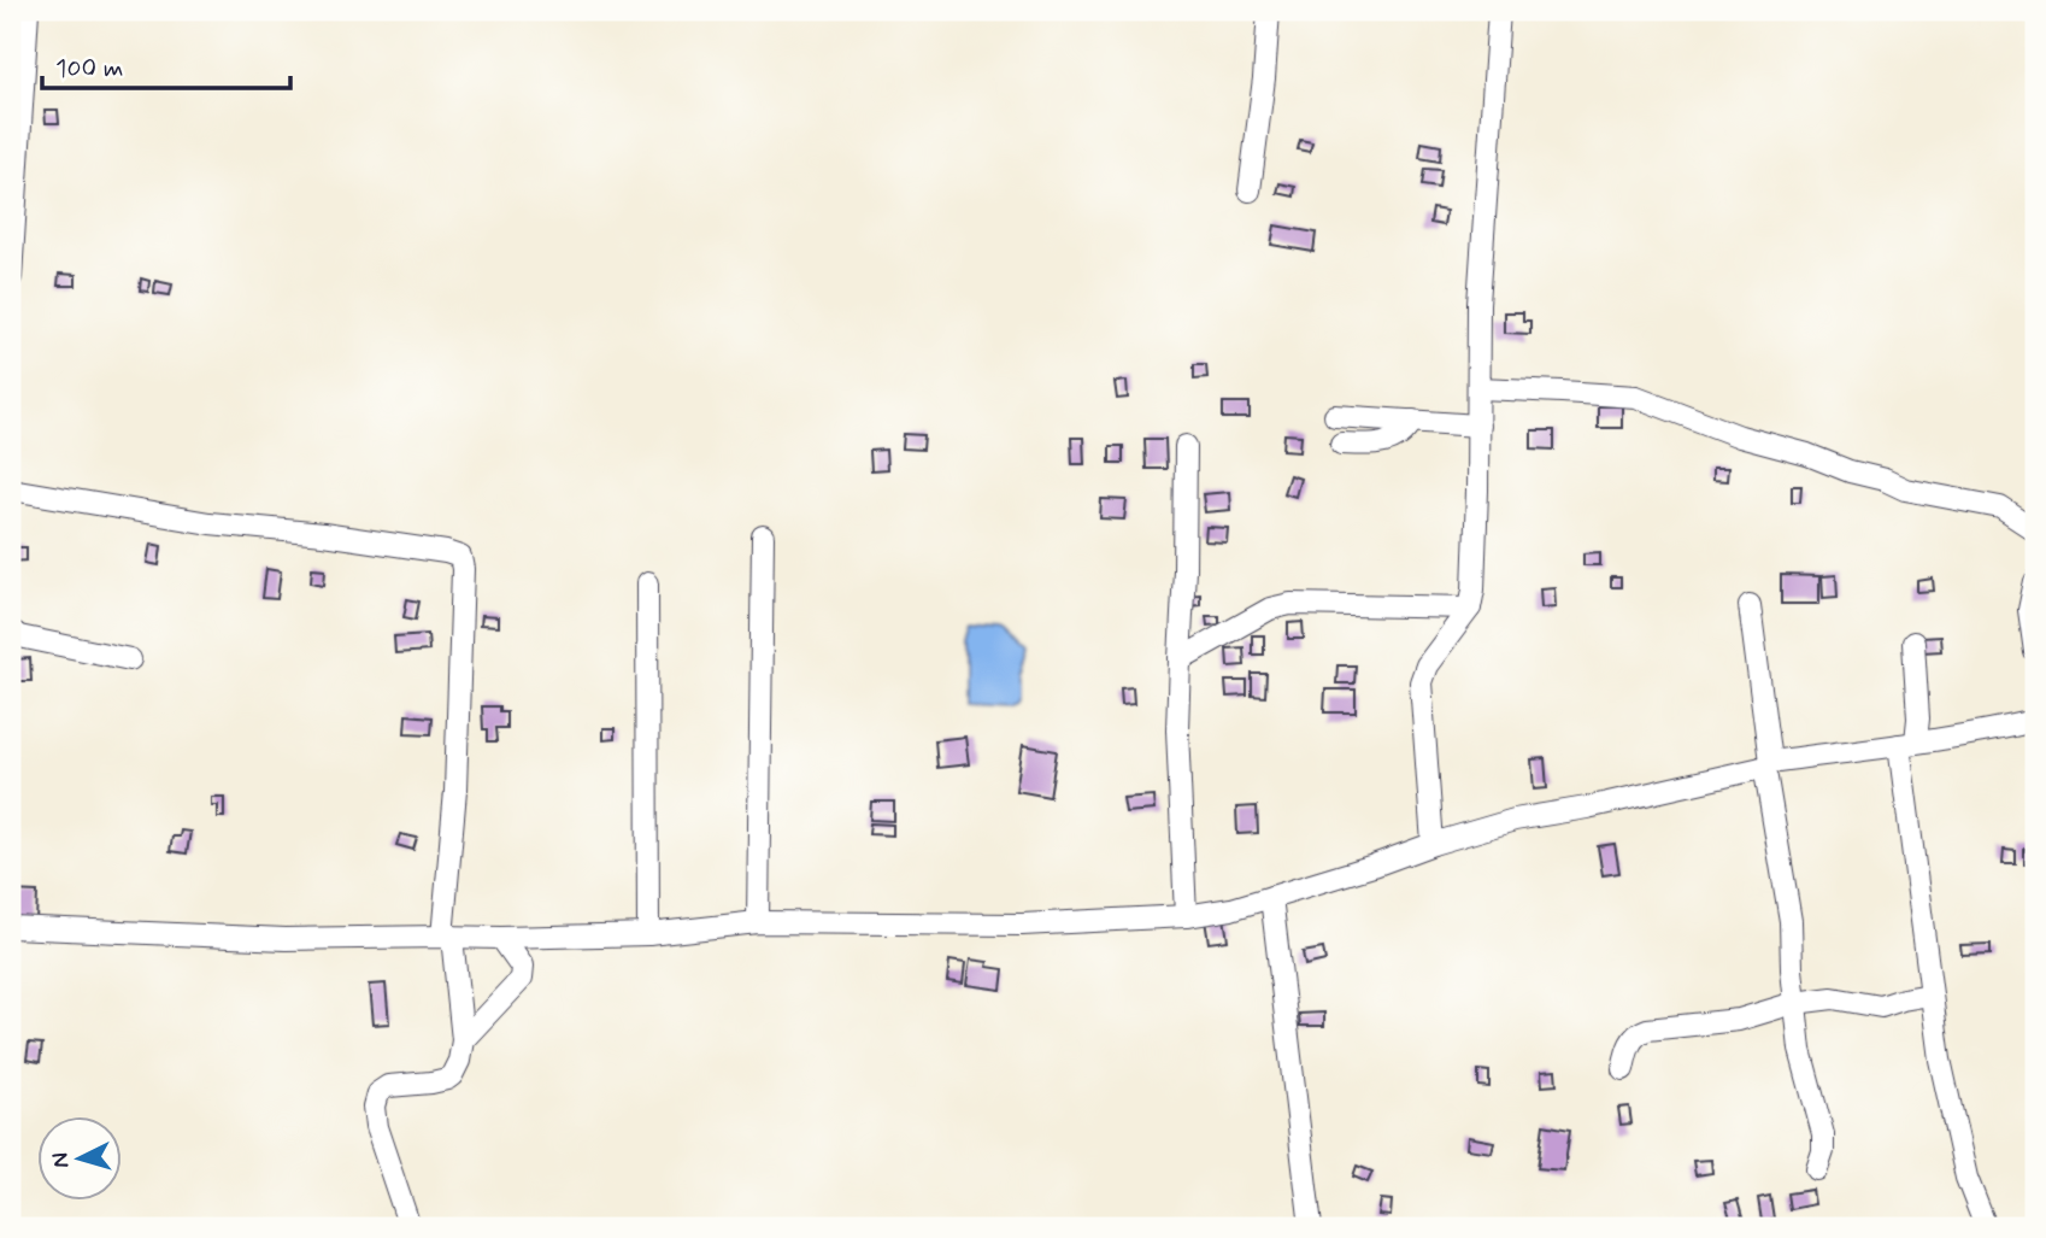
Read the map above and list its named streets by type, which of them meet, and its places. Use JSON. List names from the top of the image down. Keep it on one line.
{"scale_bar":"100 m","north":"left"}
